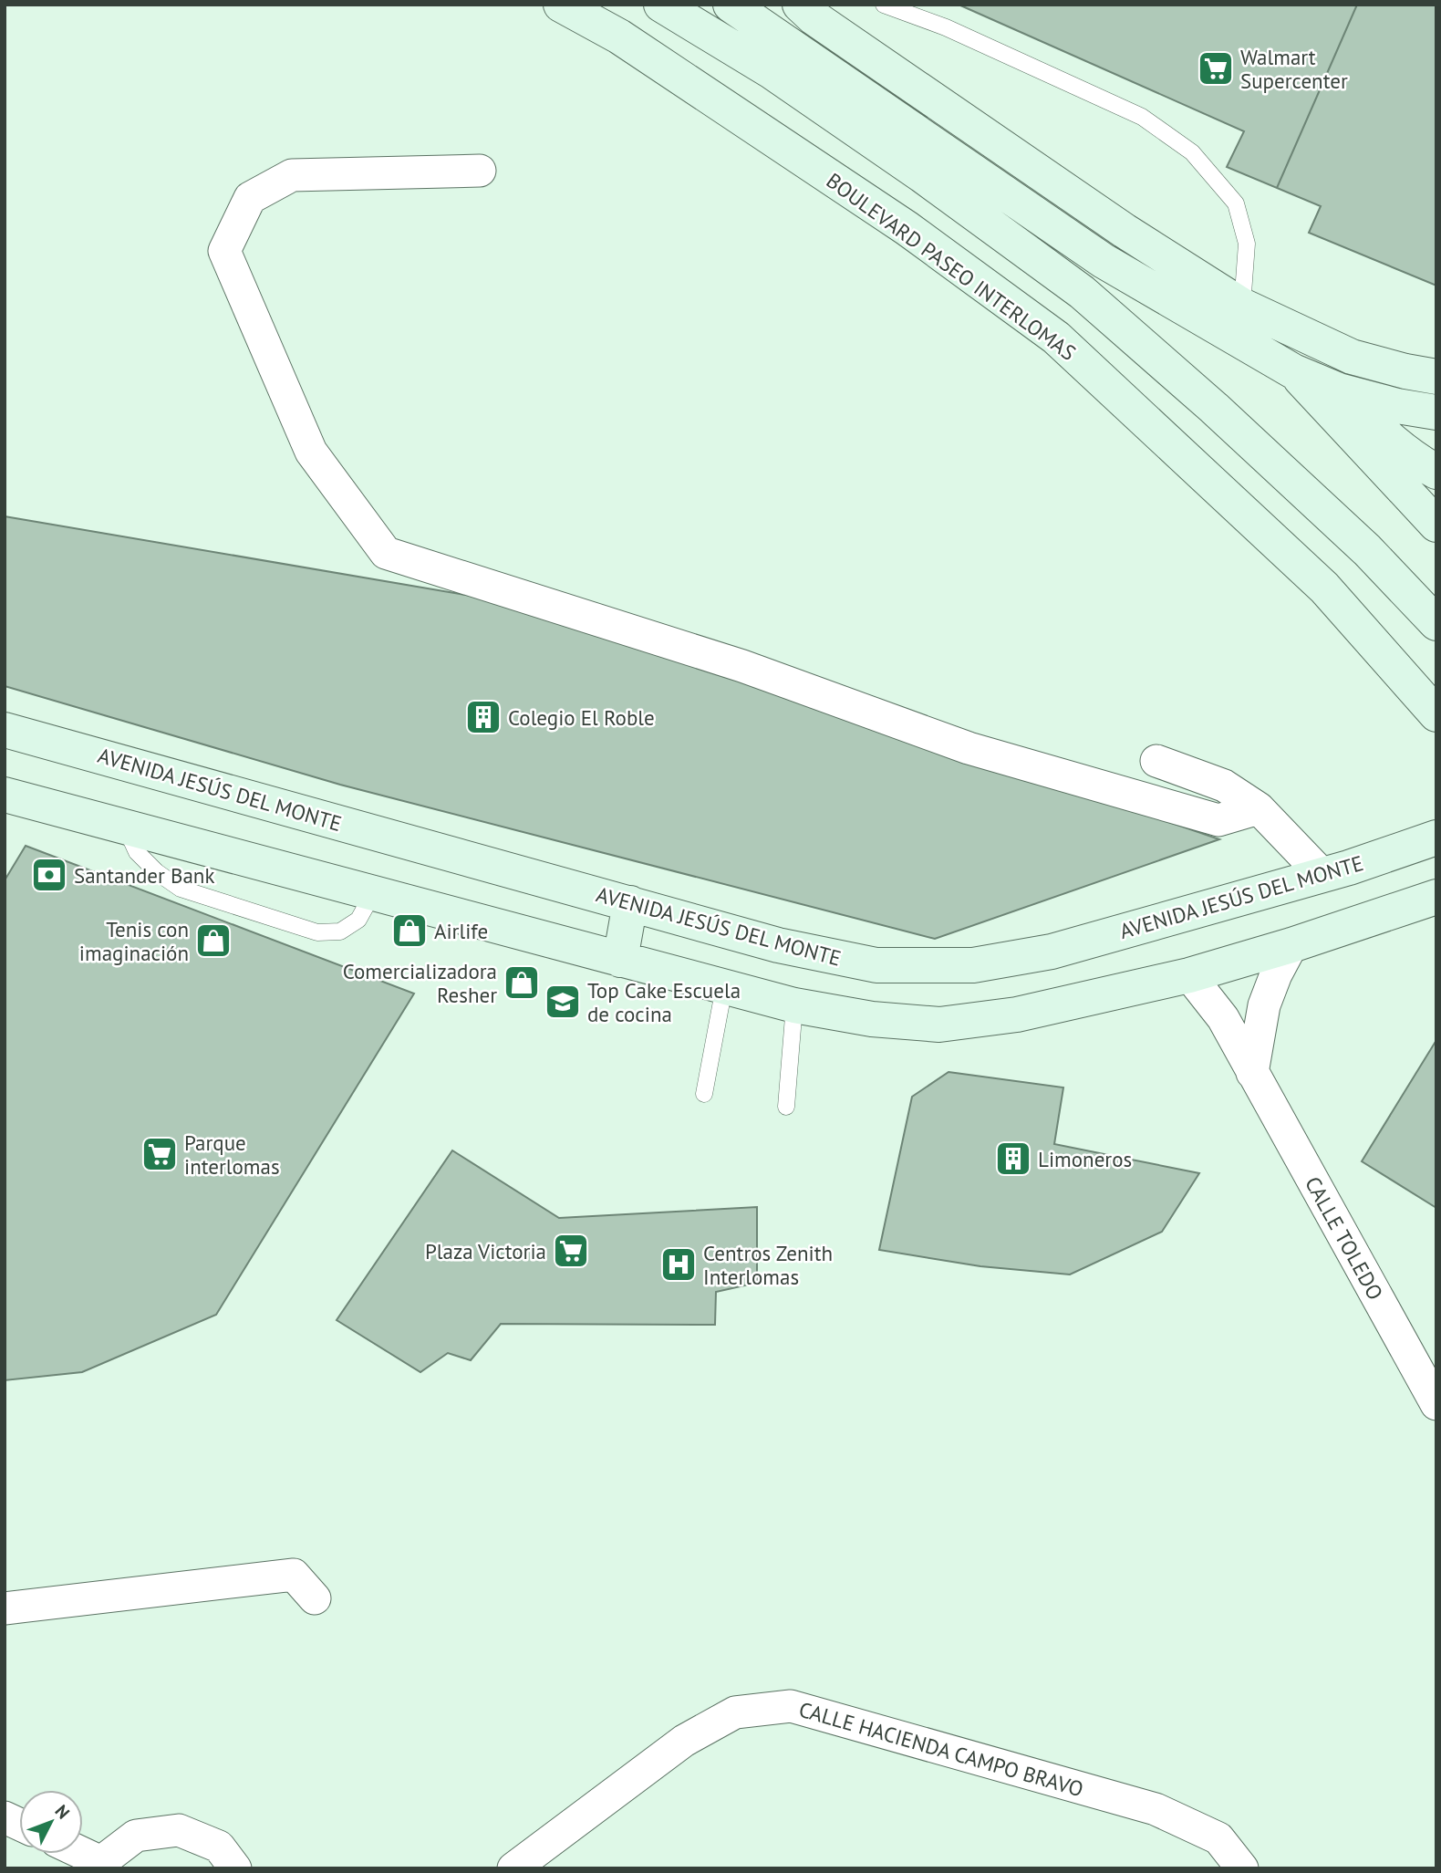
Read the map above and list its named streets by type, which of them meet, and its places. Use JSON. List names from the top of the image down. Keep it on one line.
{"streets":{"main road":["BOULEVARD PASEO INTERLOMAS","AVENIDA JESÚS DEL MONTE"],"street":["CALLE TOLEDO","CALLE HACIENDA CAMPO BRAVO"]},"places":{"supermarket":["Walmart Supercenter","Parque interlomas","Plaza Victoria"],"building":["Colegio El Roble","Limoneros"],"bank":["Santander Bank"],"shop":["Airlife","Tenis con imaginación","Comercializadora Resher"],"school or university":["Top Cake Escuela de cocina"],"hospital":["Centros Zenith Interlomas"]},"north":"top right"}
